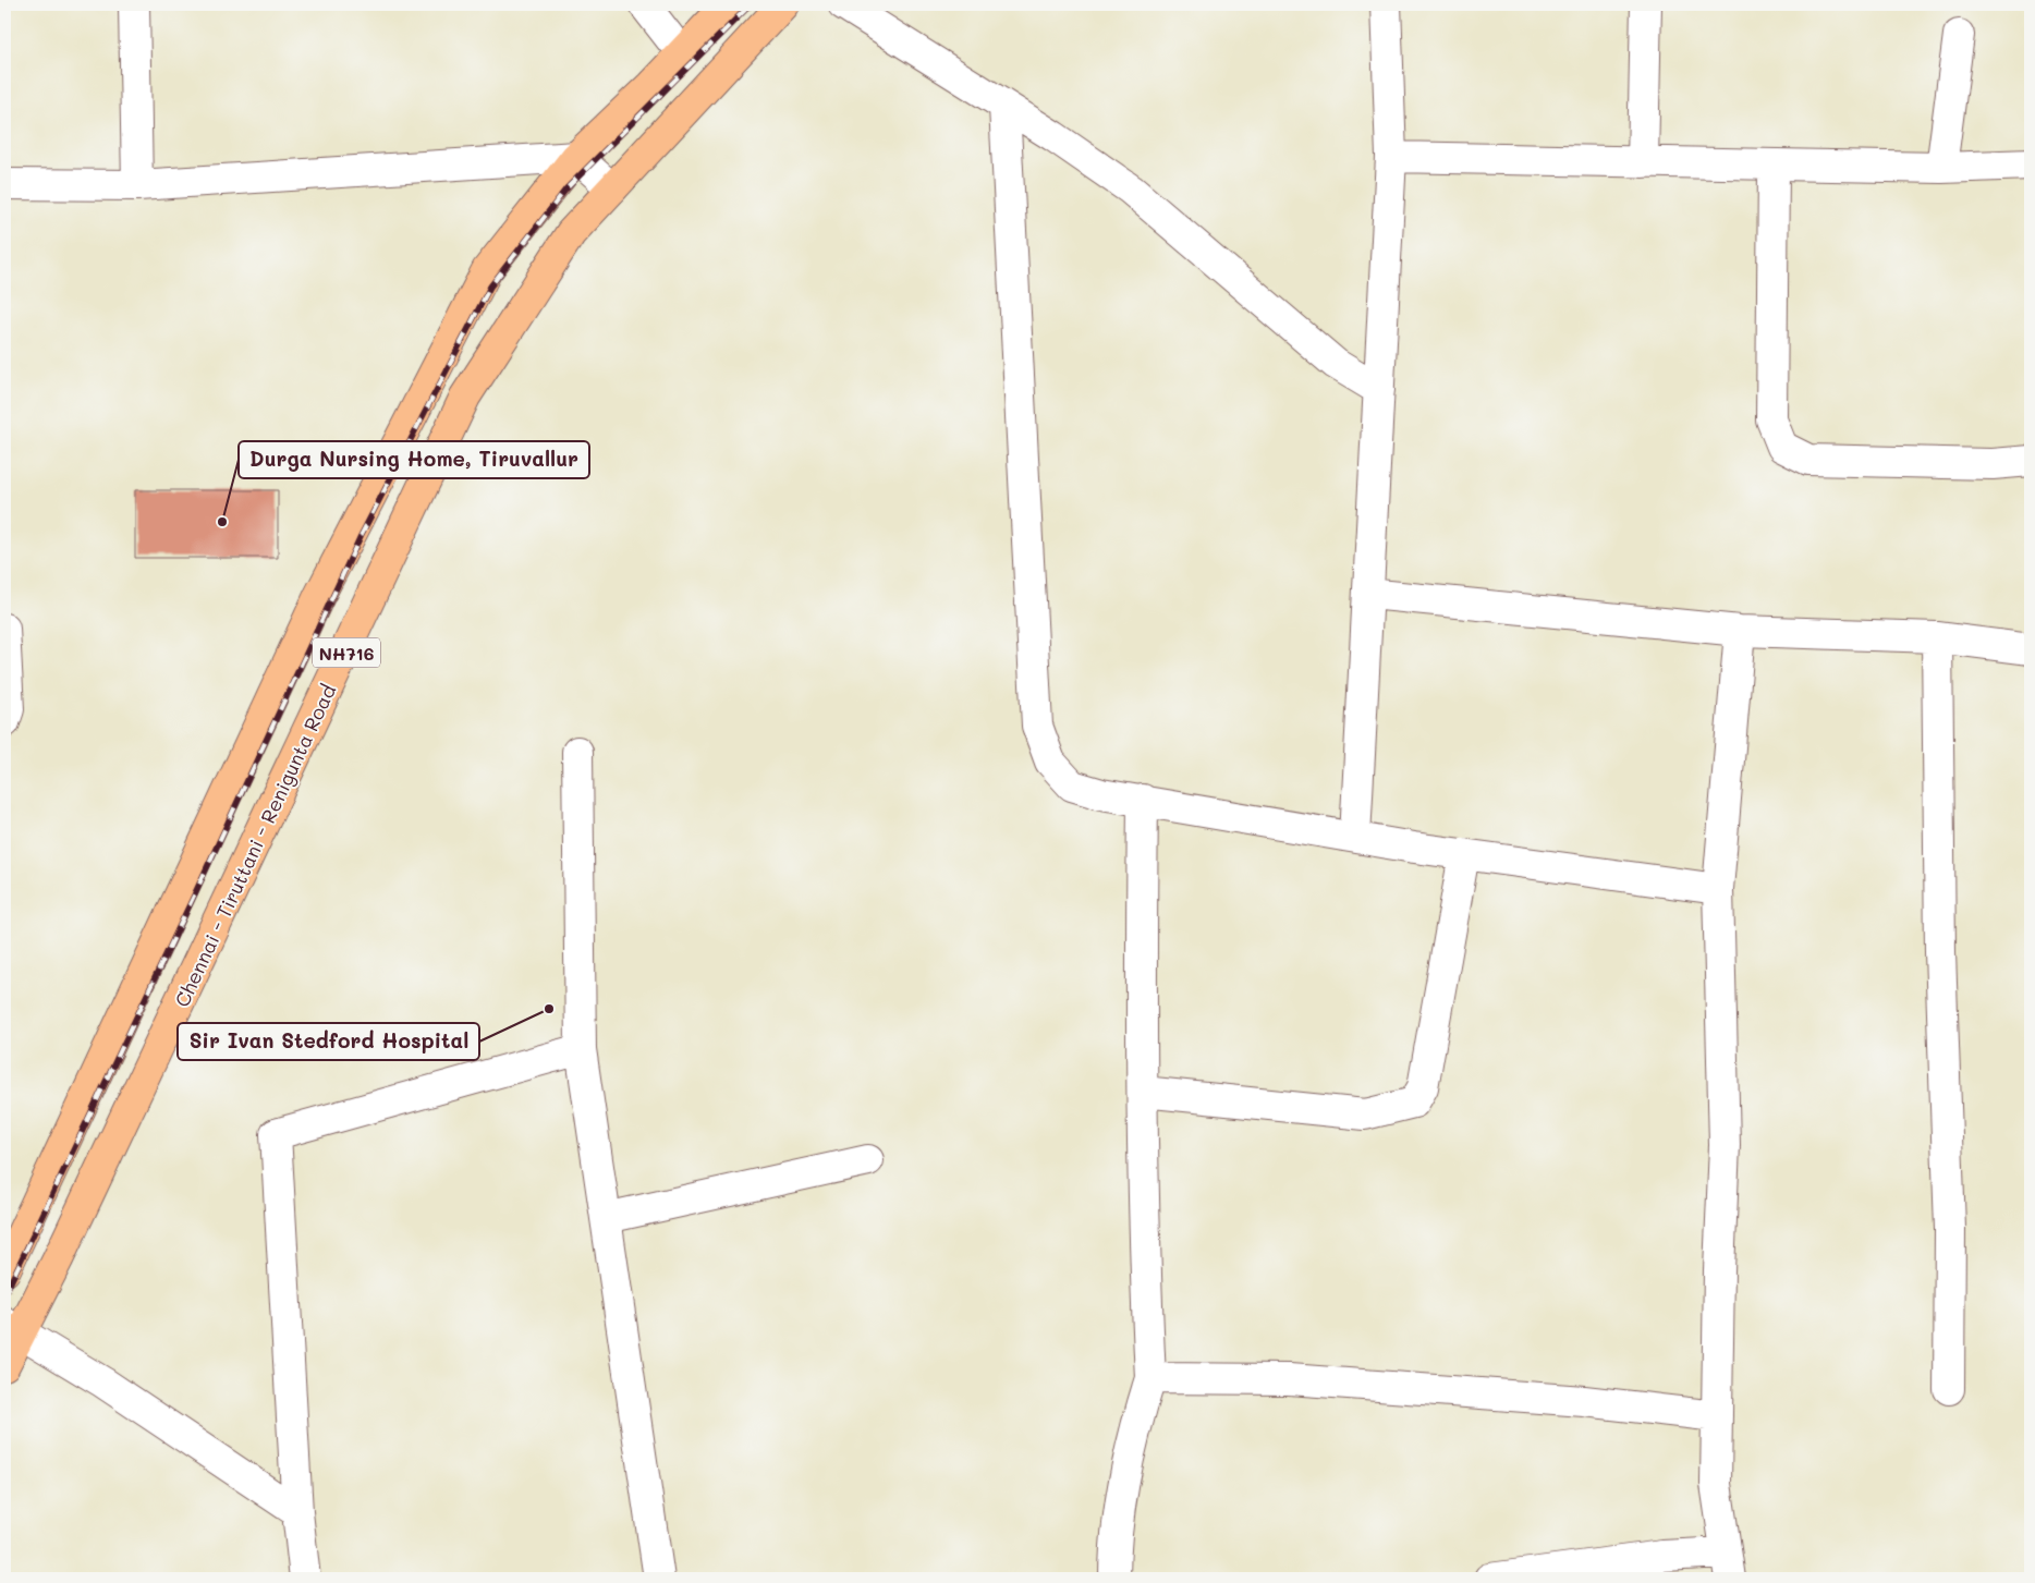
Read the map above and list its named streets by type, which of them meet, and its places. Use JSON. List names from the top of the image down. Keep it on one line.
{"streets":{"highway":["NH716","Chennai - Tiruttani - Renigunta Road"]},"places":["Durga Nursing Home, Tiruvallur","Sir Ivan Stedford Hospital"]}
